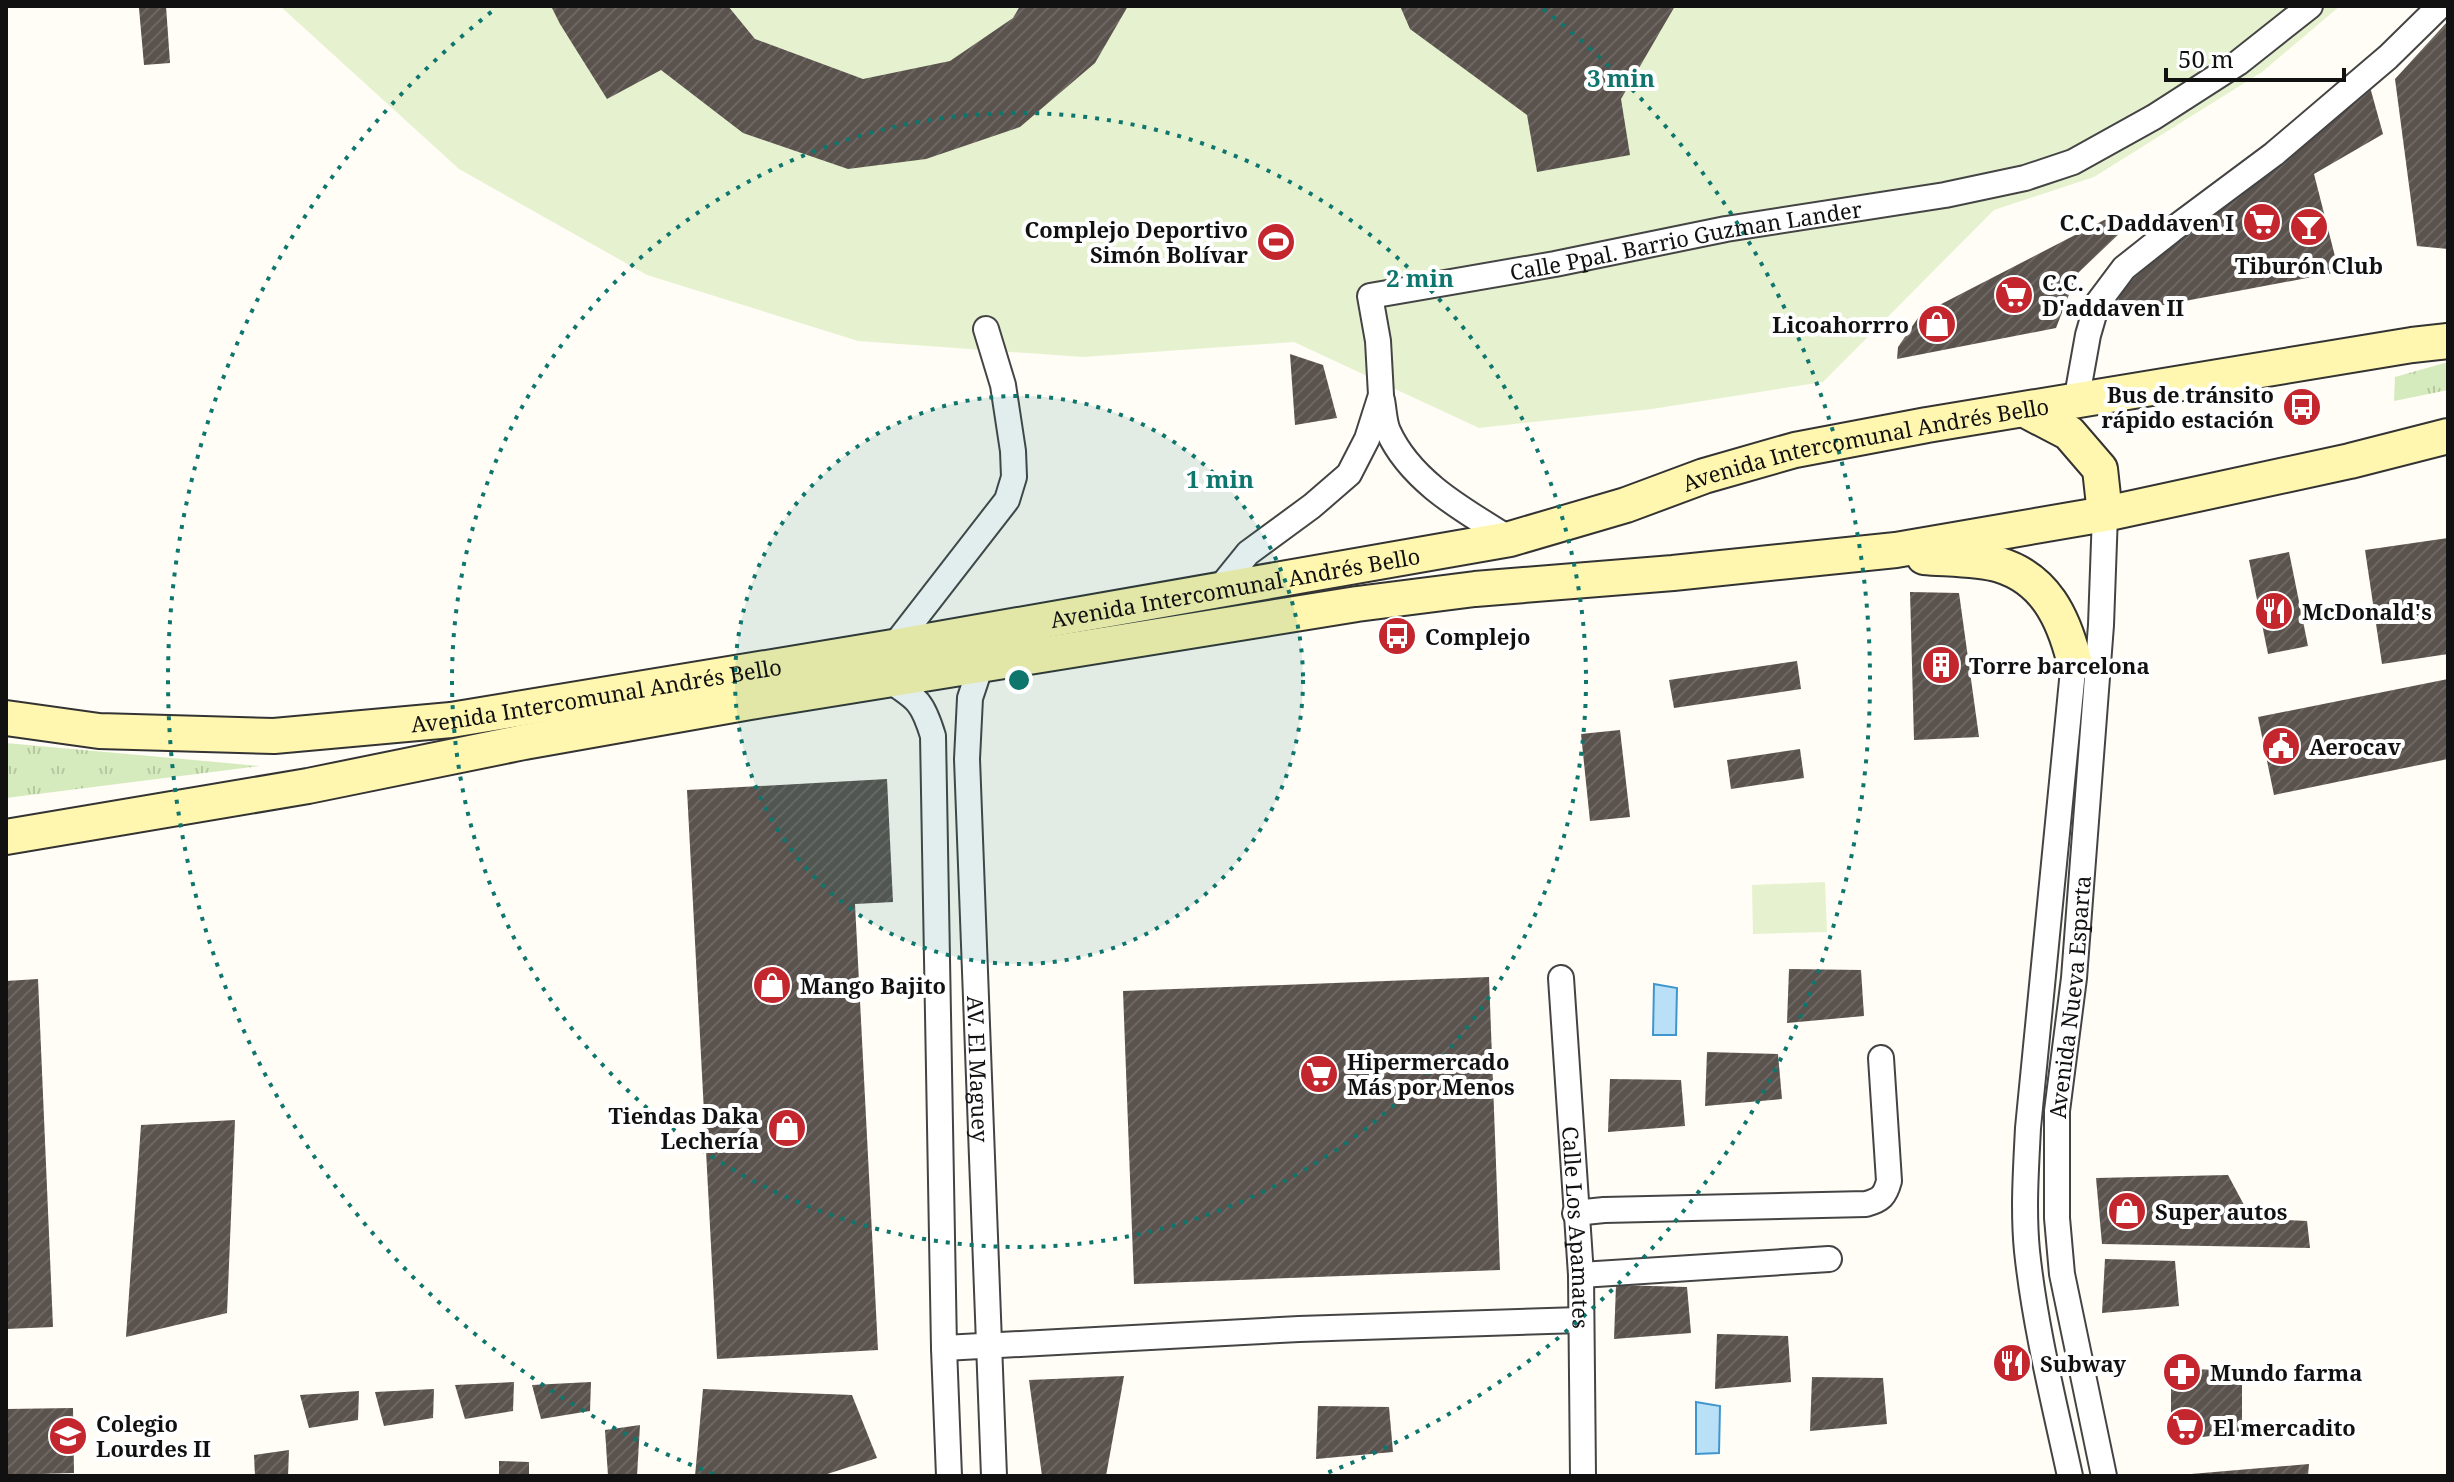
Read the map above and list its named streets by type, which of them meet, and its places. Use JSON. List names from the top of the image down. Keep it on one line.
{"streets":{"main road":["Avenida Intercomunal Andrés Bello"],"street":["Calle Ppal. Barrio Guzman Lander","Avenida Nueva Esparta","AV. El Maguey","Calle Los Apamates"]},"crossings":[["Calle Ppal. Barrio Guzman Lander","Avenida Intercomunal Andrés Bello"],["Avenida Intercomunal Andrés Bello","Avenida Nueva Esparta"],["Avenida Intercomunal Andrés Bello","AV. El Maguey"]],"places":{"supermarket":["C.C. Daddaven I","C.C. D'addaven II","Hipermercado Más por Menos","El mercadito"],"bar":["Tiburón Club"],"sports":["Complejo Deportivo Simón Bolívar"],"shop":["Licoahorrro","Mango Bajito","Tiendas Daka Lechería","Super autos"],"bus stop":["Bus de tránsito rápido estación","Complejo"],"restaurant":["McDonald's","Subway"],"building":["Torre barcelona"],"public building":["Aerocav"],"pharmacy":["Mundo farma"],"school or university":["Colegio Lourdes II"]},"scale_bar":"50 m","rings":["3 min","2 min","1 min"]}
